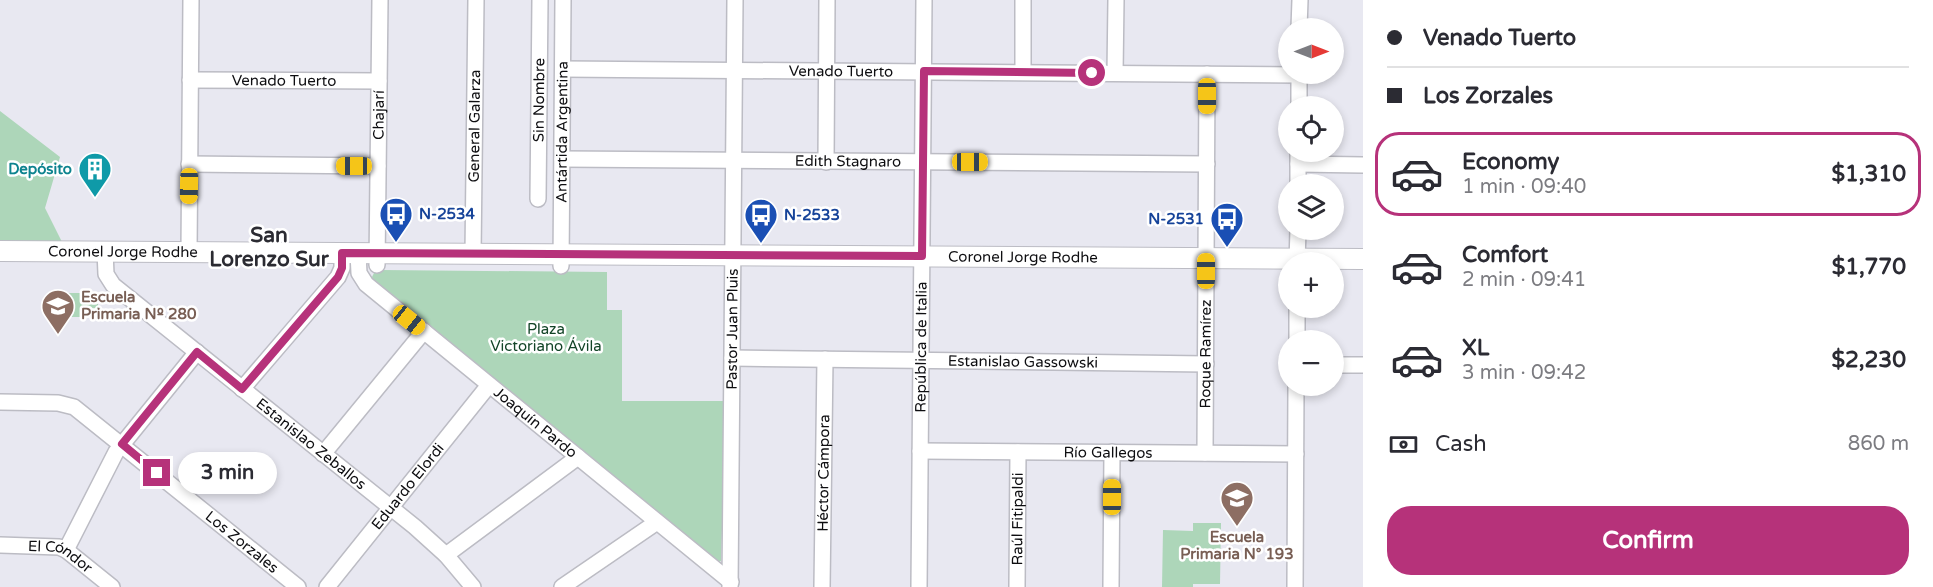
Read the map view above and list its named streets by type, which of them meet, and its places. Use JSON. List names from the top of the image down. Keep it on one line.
{"streets":{"main road":["Coronel Jorge Rodhe"],"street":["Venado Tuerto","Sin Nombre","Chajarí","General Galarza","Antártida Argentina","Edith Stagnaro","Pastor Juan Pluis","República de Italia","Roque Ramírez","Estanislao Gassowski","Joaquín Pardo","Estanislao Zeballos","Río Gallegos","Héctor Cámpora","Eduardo Elordi","Raúl Fitipaldi","Los Zorzales","El Cóndor"]},"crossings":[["Venado Tuerto","Chajarí"],["Venado Tuerto","Antártida Argentina"],["Venado Tuerto","Pastor Juan Pluis"],["Venado Tuerto","República de Italia"],["Venado Tuerto","Roque Ramírez"],["Chajarí","Coronel Jorge Rodhe"],["Chajarí","Joaquín Pardo"],["General Galarza","Coronel Jorge Rodhe"],["Antártida Argentina","Edith Stagnaro"],["Antártida Argentina","Coronel Jorge Rodhe"],["Edith Stagnaro","Pastor Juan Pluis"],["Edith Stagnaro","República de Italia"],["Edith Stagnaro","Roque Ramírez"],["Coronel Jorge Rodhe","Pastor Juan Pluis"],["Coronel Jorge Rodhe","República de Italia"],["Coronel Jorge Rodhe","Roque Ramírez"],["Coronel Jorge Rodhe","Joaquín Pardo"],["Coronel Jorge Rodhe","Estanislao Zeballos"],["Pastor Juan Pluis","Estanislao Gassowski"],["Pastor Juan Pluis","Joaquín Pardo"],["República de Italia","Estanislao Gassowski"],["República de Italia","Río Gallegos"],["Roque Ramírez","Estanislao Gassowski"],["Roque Ramírez","Río Gallegos"],["Estanislao Gassowski","Héctor Cámpora"],["Joaquín Pardo","Eduardo Elordi"],["Estanislao Zeballos","Eduardo Elordi"],["Río Gallegos","Raúl Fitipaldi"]],"districts":["San Lorenzo Sur"],"parks":["Plaza Victoriano Ávila"],"places":{"building":["Depósito"],"bus stop":["N-2534","N-2533","N-2531"],"school or university":["Escuela Primaria Nº 280","Escuela Primaria N° 193"]},"north":"right","page":{"banner":["Venado Tuerto","Los Zorzales"],"map_buttons":["+","−"],"list":[{"name":"Economy","note":"1 min · 09:40","value":"$1,310"},{"name":"Comfort","note":"2 min · 09:41","value":"$1,770"},{"name":"XL","note":"3 min · 09:42","value":"$2,230"}],"pay":["Cash","860 m"],"bubble":"3 min","buttons":"Confirm"}}
